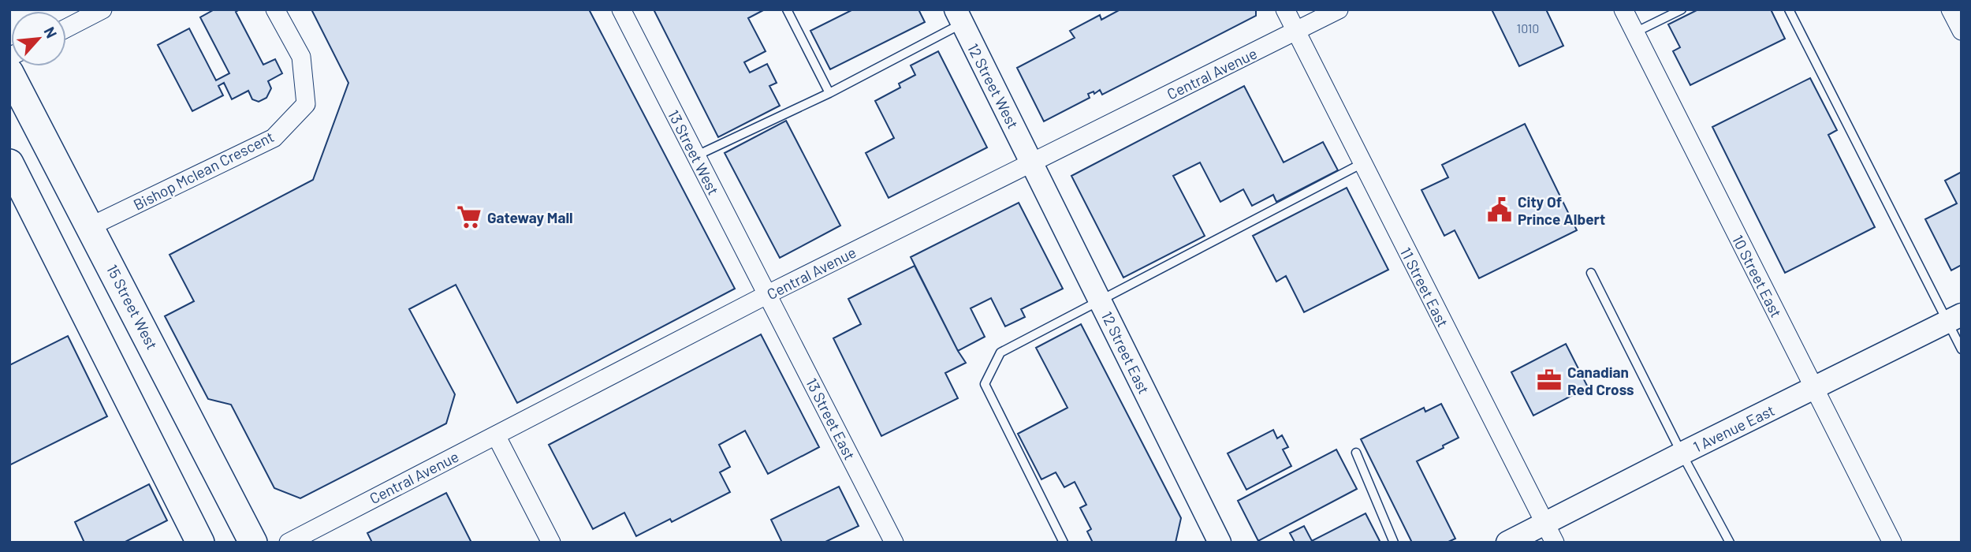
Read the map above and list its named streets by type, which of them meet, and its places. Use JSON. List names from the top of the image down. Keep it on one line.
{"streets":{"main road":["15 Street West"],"street":["Central Avenue","12 Street West","13 Street West","Bishop Mclean Crescent","10 Street East","11 Street East","12 Street East","13 Street East","1 Avenue East"]},"crossings":[["Central Avenue","12 Street West"],["Central Avenue","13 Street West"],["Central Avenue","11 Street East"],["Central Avenue","12 Street East"],["Central Avenue","13 Street East"],["12 Street West","12 Street East"],["13 Street West","13 Street East"],["Bishop Mclean Crescent","15 Street West"],["10 Street East","1 Avenue East"],["11 Street East","1 Avenue East"]],"places":{"public building":["City Of Prince Albert"],"supermarket":["Gateway Mall"],"office":["Canadian Red Cross"]},"house_numbers":["1010"],"north":"top right"}
